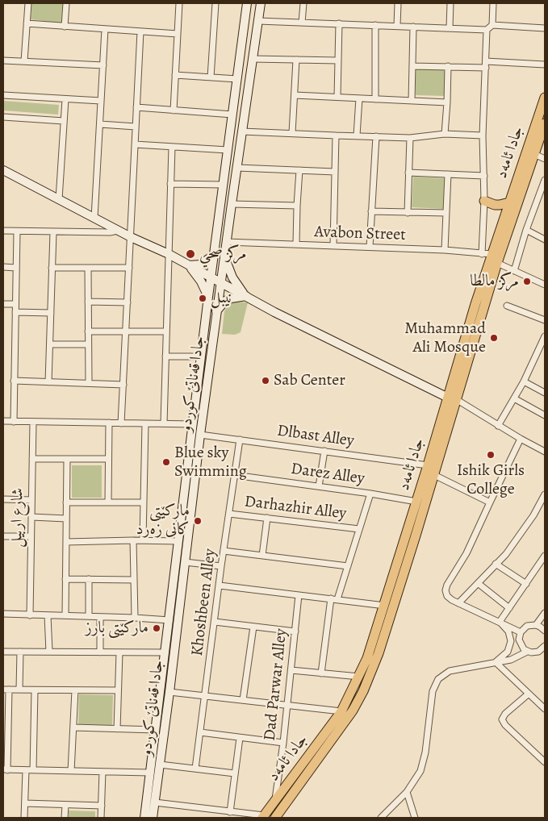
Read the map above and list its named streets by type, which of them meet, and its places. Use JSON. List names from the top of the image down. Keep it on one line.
{"streets":{"main road":["جادا ئامەد"],"street":["Avabon Street","جادا قەناتێ کوردو","Dlbast Alley","Darez Alley","Darhazhir Alley","شارع اربيل","Khoshbeen Alley","Dad Parwar Alley"]},"crossings":[["جادا ئامەد","Avabon Street"],["جادا ئامەد","Dlbast Alley"],["جادا ئامەد","Darez Alley"],["جادا ئامەد","Dad Parwar Alley"],["Avabon Street","جادا قەناتێ کوردو"],["جادا قەناتێ کوردو","Dlbast Alley"],["Dlbast Alley","Khoshbeen Alley"],["Darez Alley","Khoshbeen Alley"],["Darhazhir Alley","Khoshbeen Alley"]],"places":["مركز صحي","مركز مالطا","نيبل","Muhammad Ali Mosque","Sab Center","Ishik Girls College","Blue sky Swimming","مارکێتی کانی زەرد","مارکێتی بارز"]}
